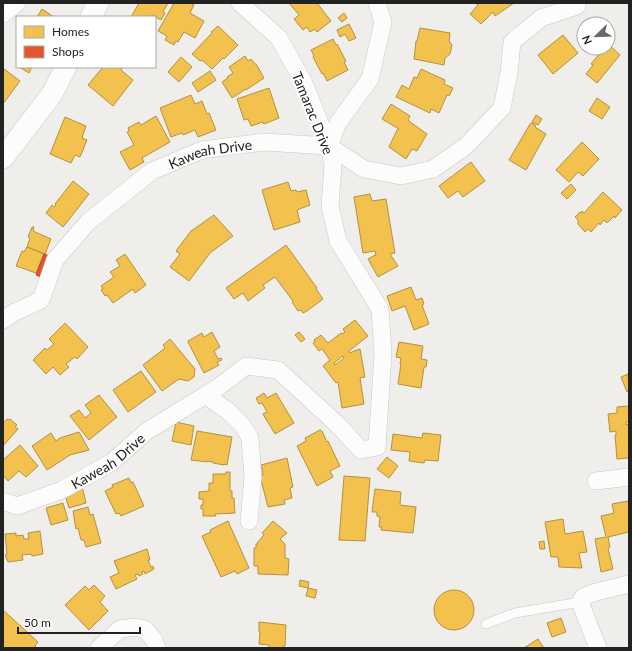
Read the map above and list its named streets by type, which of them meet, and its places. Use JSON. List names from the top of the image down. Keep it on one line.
{"streets":{"street":["Tamarac Drive","Kaweah Drive"]},"crossings":[["Tamarac Drive","Kaweah Drive"]],"legend":["Homes","Shops"],"scale_bar":"50 m","north":"bottom left"}
